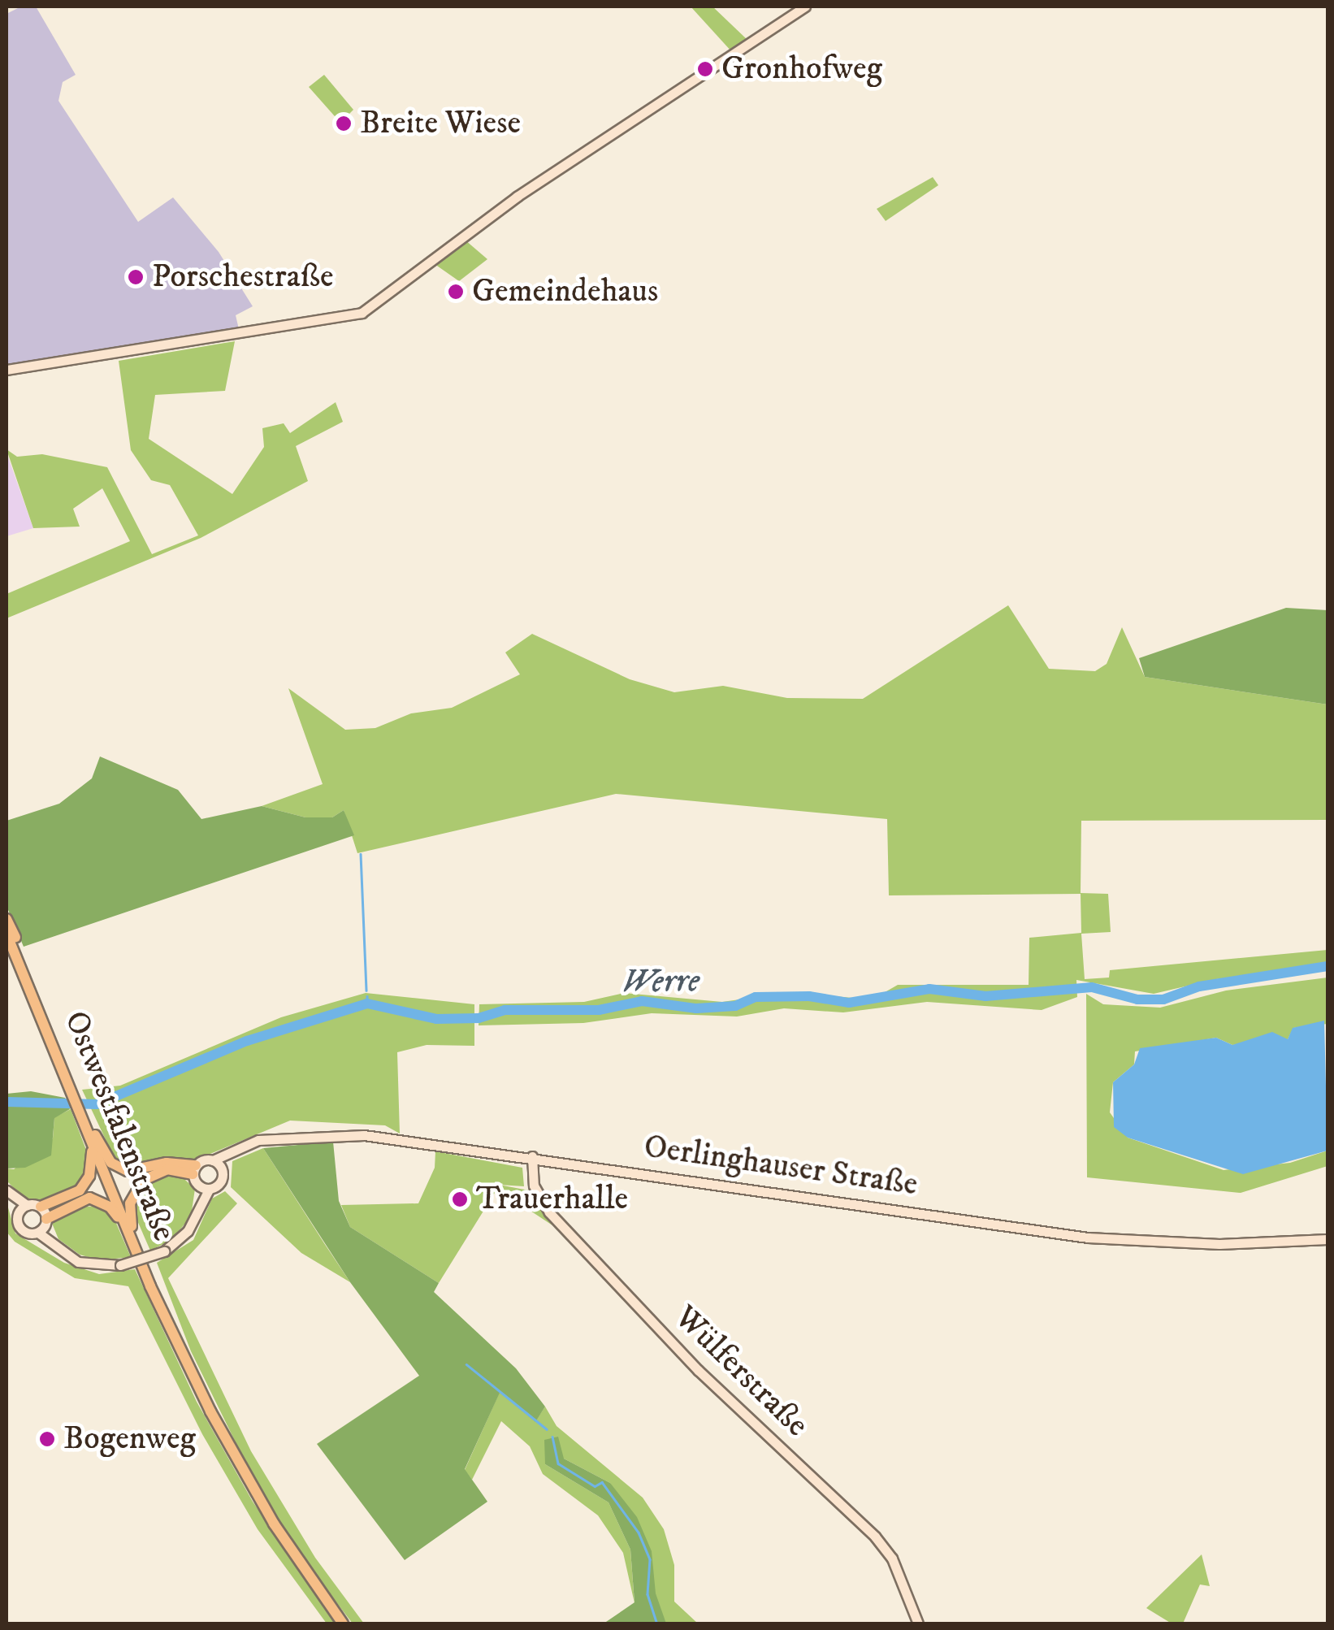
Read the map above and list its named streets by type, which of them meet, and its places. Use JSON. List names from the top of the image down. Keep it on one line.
{"streets":{"main road":["Ostwestfalenstraße","Oerlinghauser Straße","Wülferstraße"]},"crossings":[["Oerlinghauser Straße","Wülferstraße"]],"water":["Werre"],"places":["Gronhofweg","Breite Wiese","Porschestraße","Gemeindehaus","Trauerhalle","Bogenweg"]}
